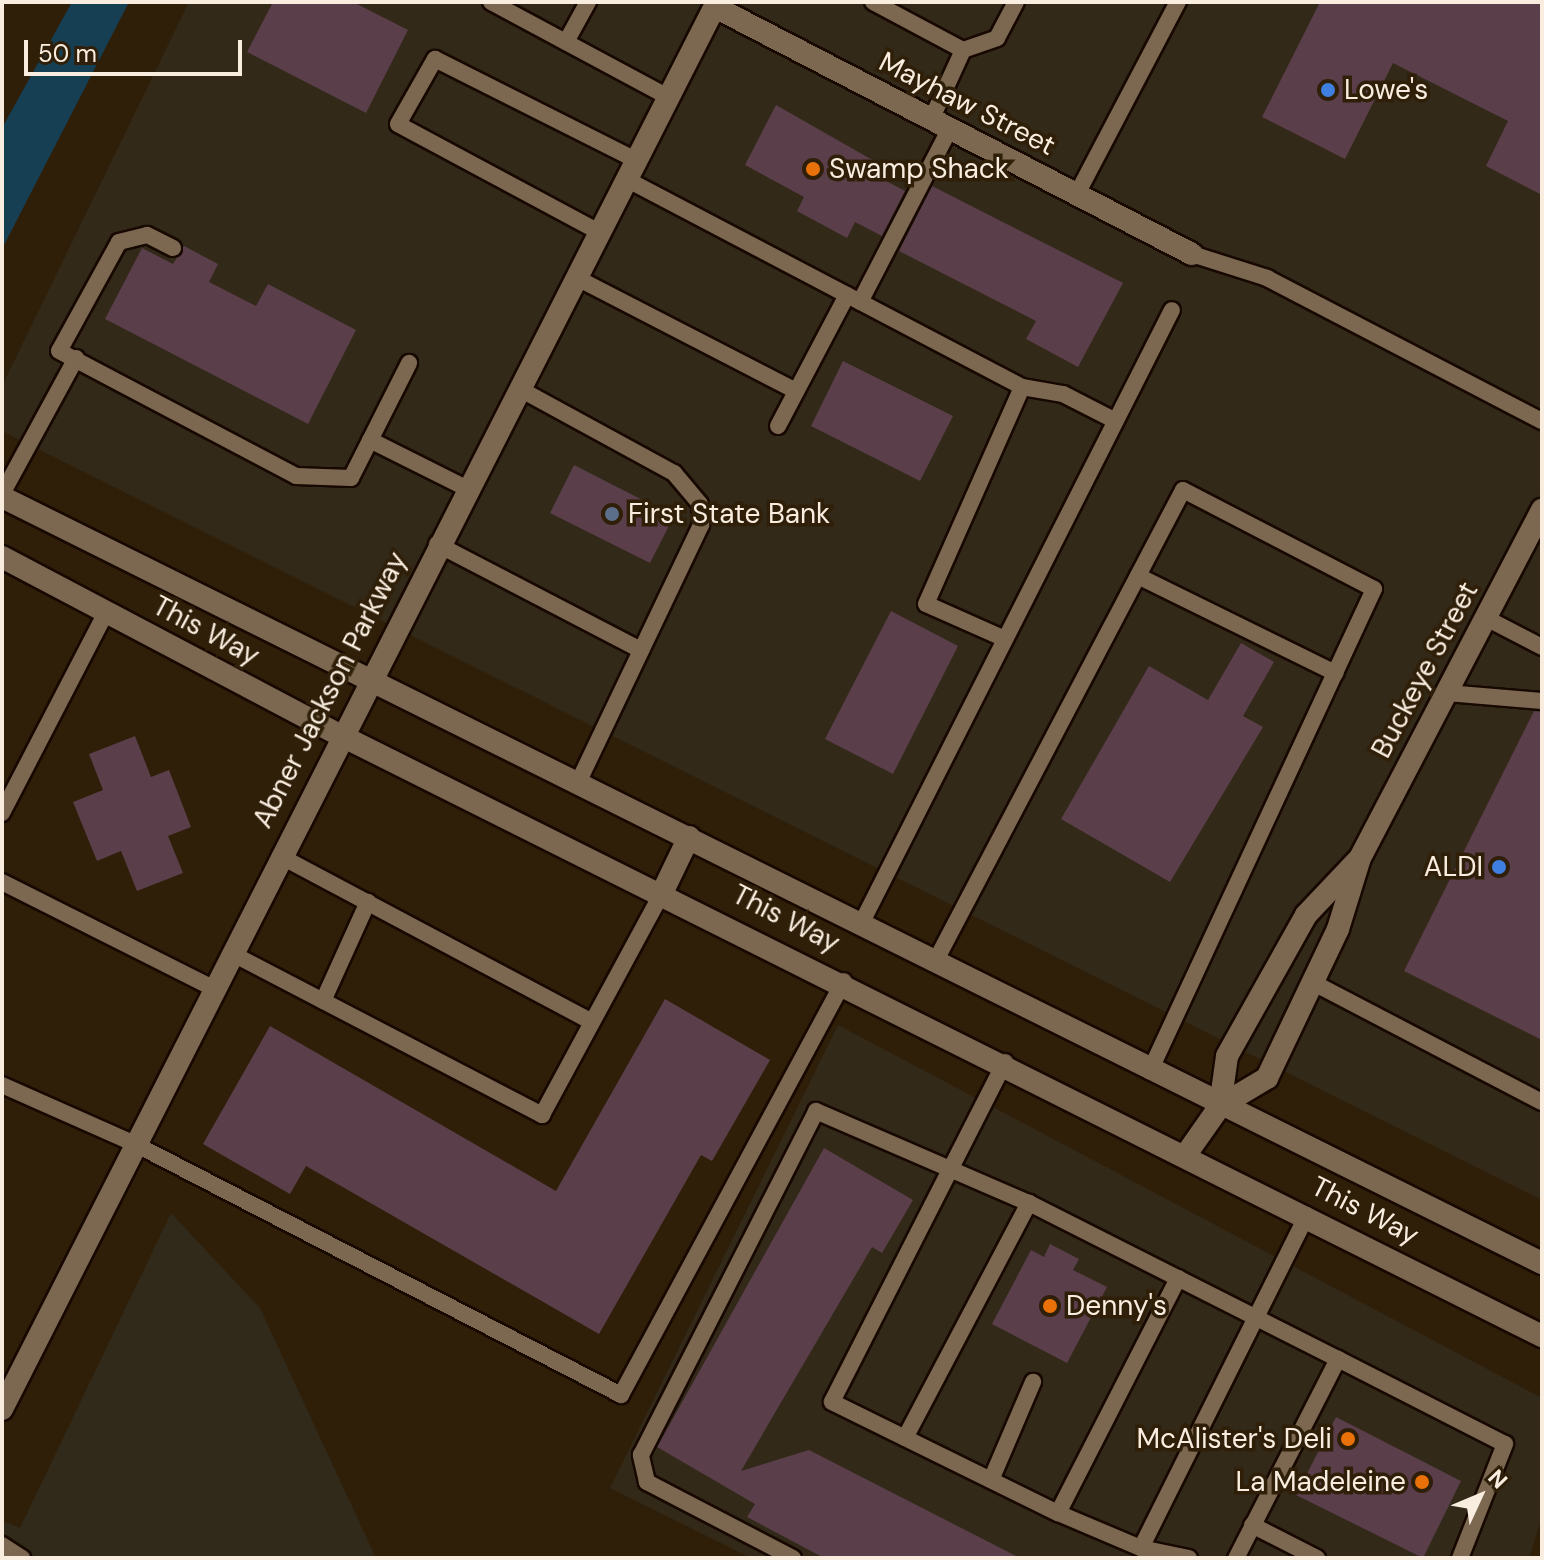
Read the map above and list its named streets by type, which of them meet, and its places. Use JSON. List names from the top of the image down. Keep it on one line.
{"streets":{"main road":["Mayhaw Street","This Way","Buckeye Street","Abner Jackson Parkway"]},"crossings":[["Mayhaw Street","Abner Jackson Parkway"],["This Way","Buckeye Street"],["This Way","Abner Jackson Parkway"]],"places":["Lowe's","Swamp Shack","First State Bank","ALDI","Denny's","McAlister's Deli","La Madeleine"],"scale_bar":"50 m","north":"top right"}
